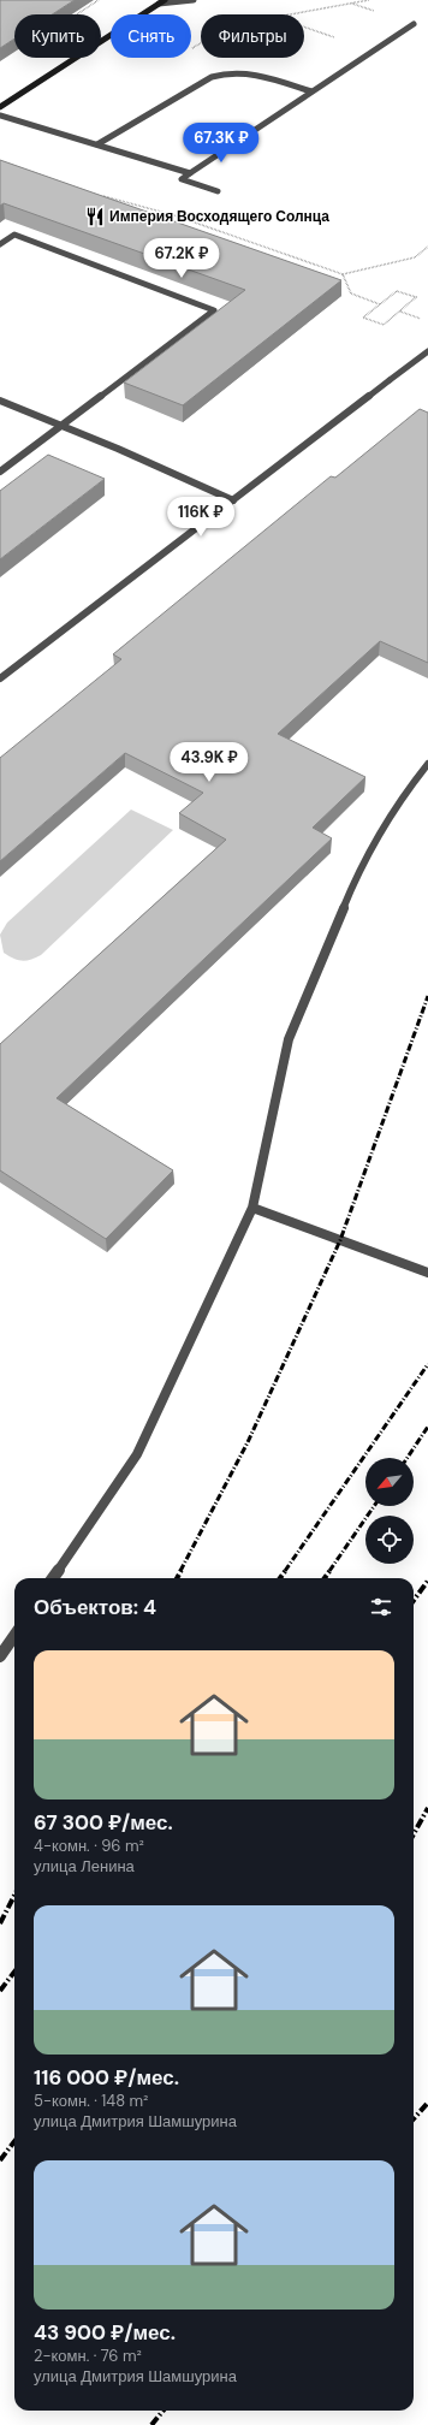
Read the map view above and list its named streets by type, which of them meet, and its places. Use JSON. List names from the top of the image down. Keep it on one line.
{"places":{"restaurant":["Империя Восходящего Солнца"]},"north":"bottom left","page":{"chip":["Купить","Снять","Фильтры"],"price":["67.3K ₽","67.2K ₽","116K ₽","43.9K ₽"],"heading":"Объектов: 4","list":[{"name":"67 300 ₽/мес.","note":"4-комн. · 96 m² · улица Ленина"},{"name":"116 000 ₽/мес.","note":"5-комн. · 148 m² · улица Дмитрия Шамшурина"},{"name":"43 900 ₽/мес.","note":"2-комн. · 76 m² · улица Дмитрия Шамшурина"}]}}
